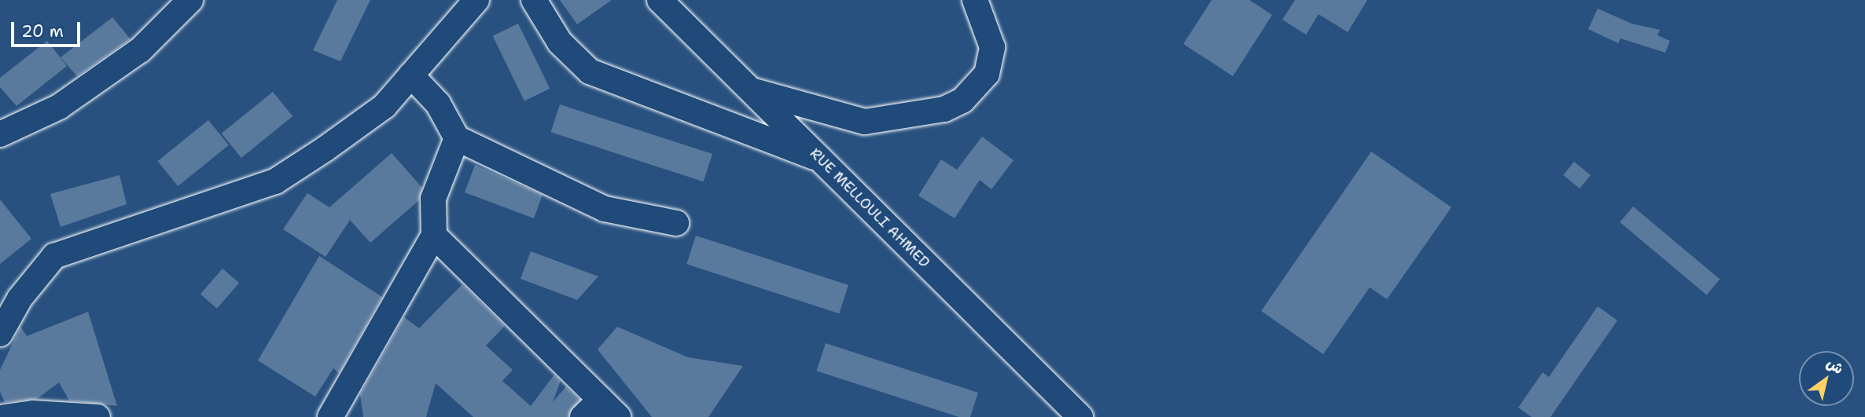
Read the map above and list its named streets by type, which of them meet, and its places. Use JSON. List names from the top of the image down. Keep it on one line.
{"streets":{"street":["RUE MELLOULI AHMED"]},"scale_bar":"20 m","north":"top right"}
